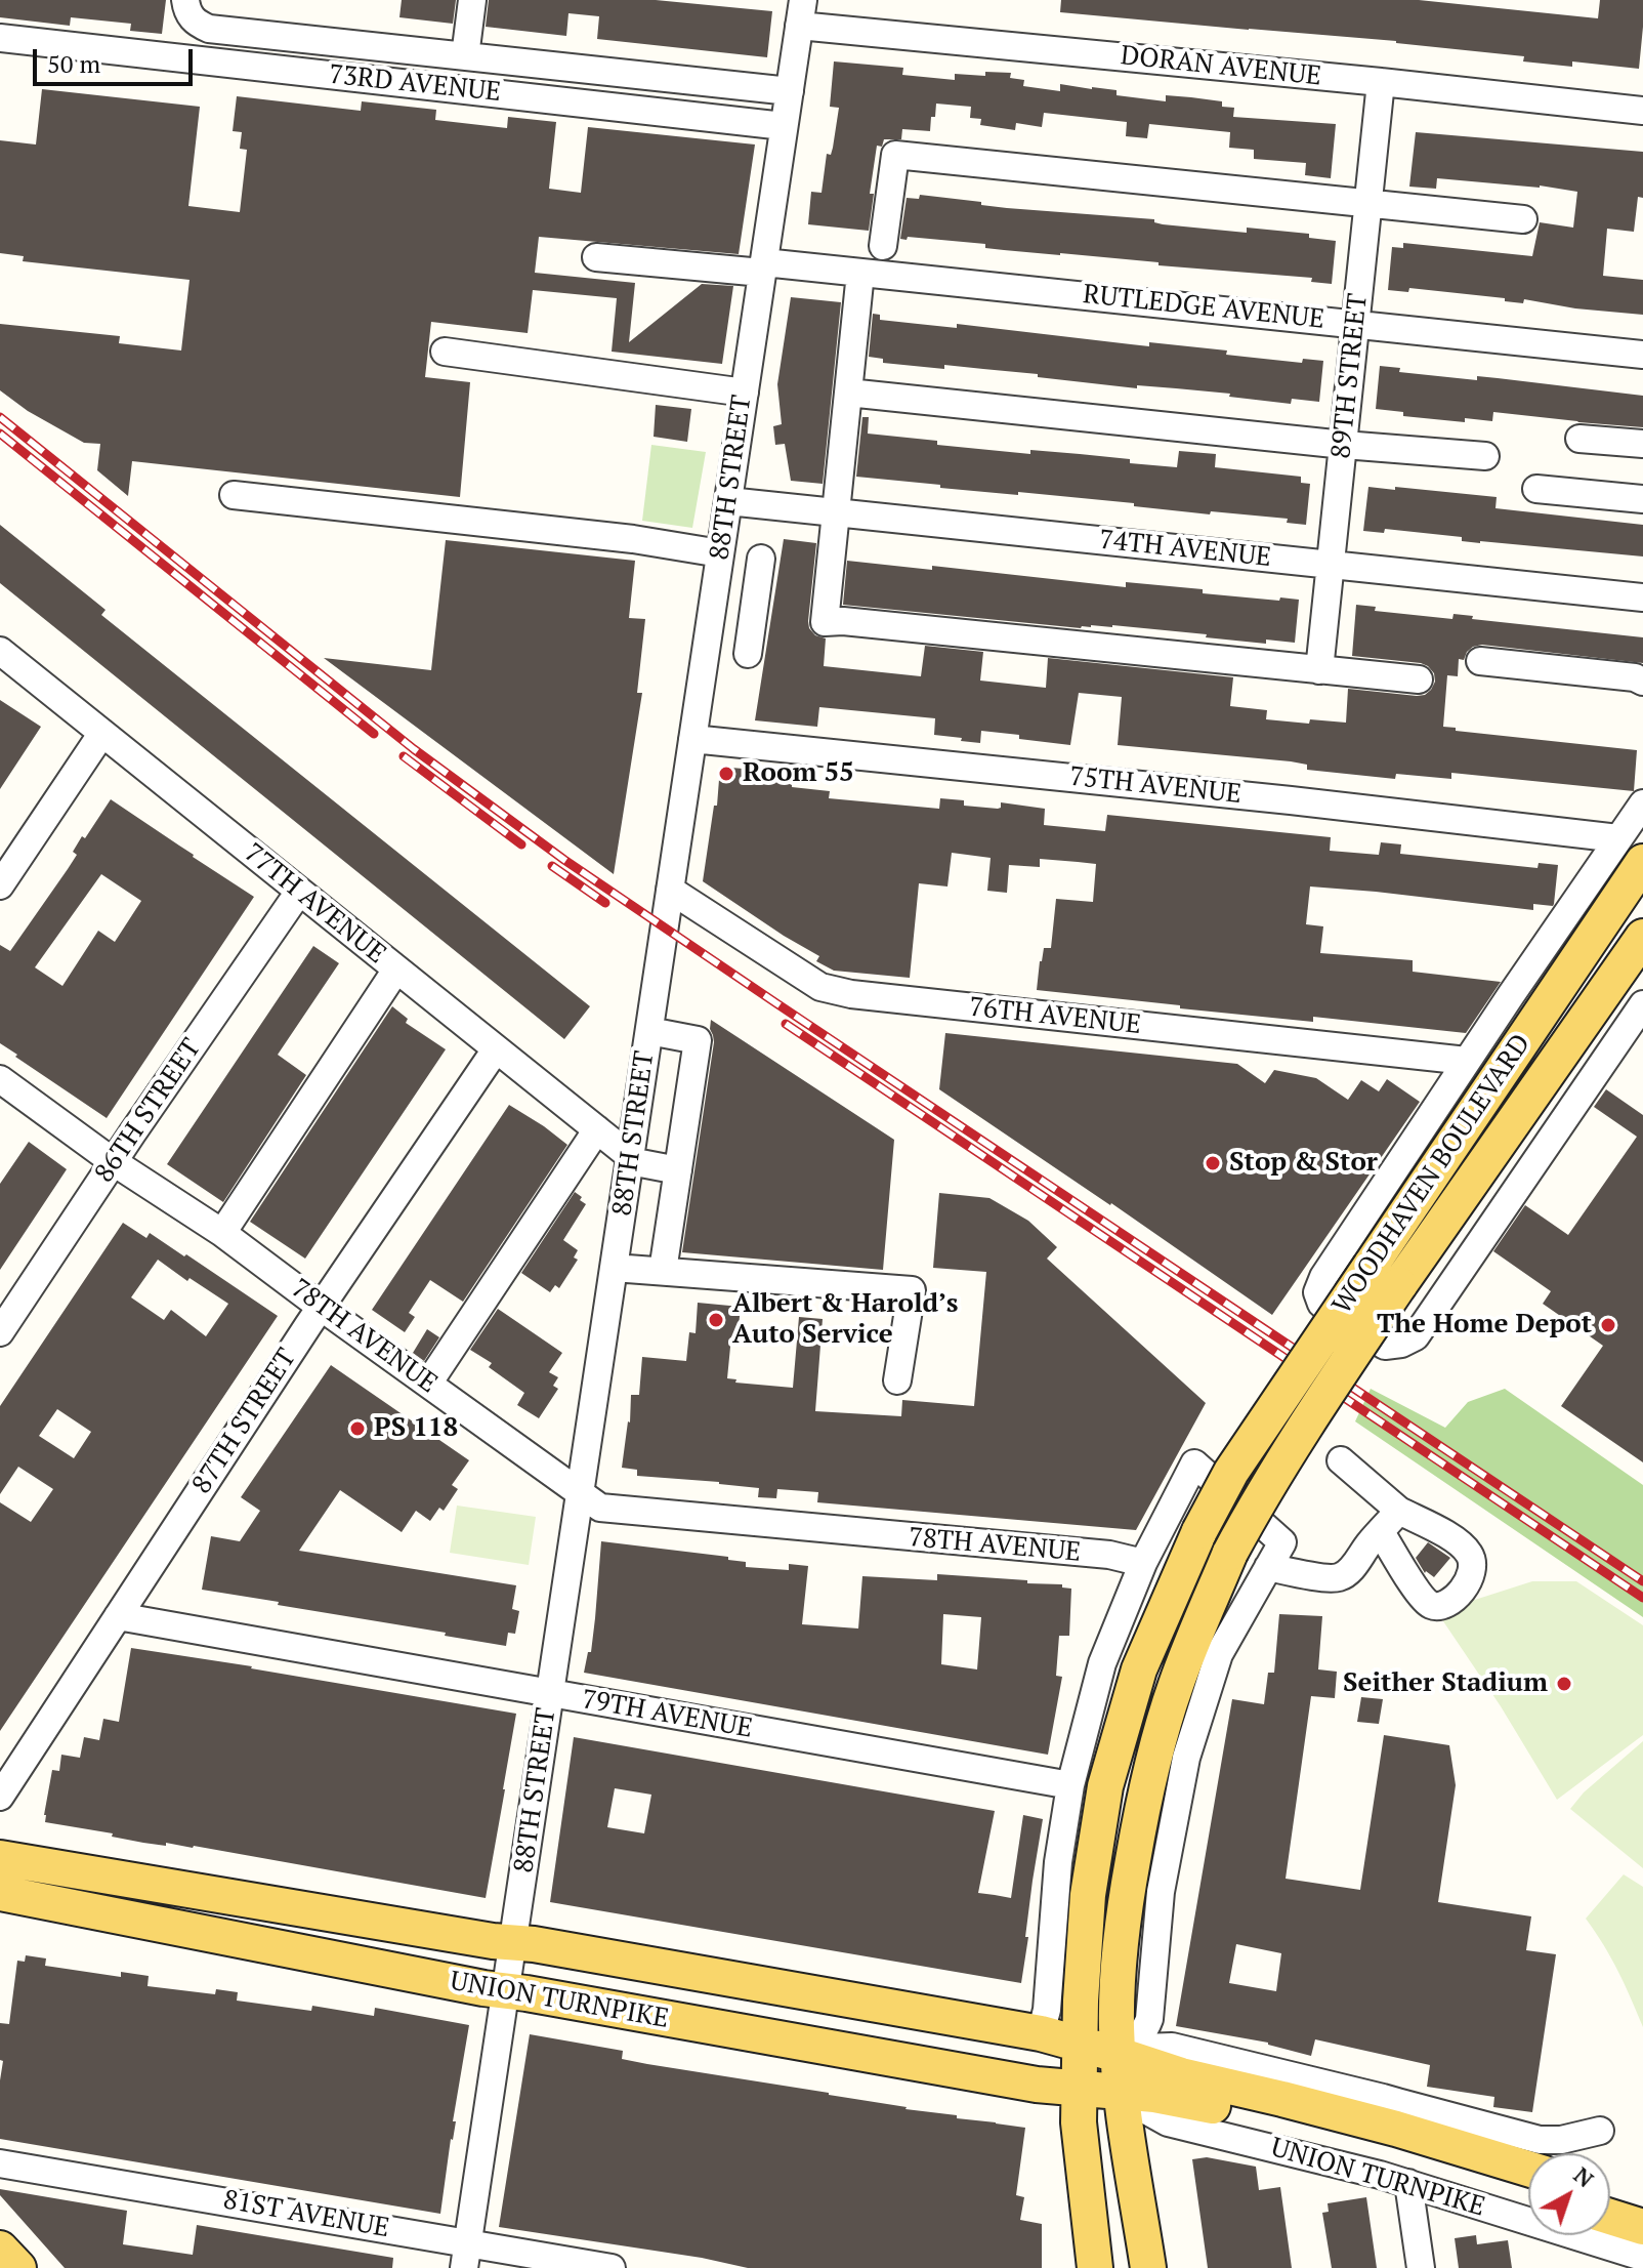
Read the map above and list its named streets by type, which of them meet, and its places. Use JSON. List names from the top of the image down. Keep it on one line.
{"streets":{"main road":["WOODHAVEN BOULEVARD","UNION TURNPIKE"],"street":["DORAN AVENUE","73RD AVENUE","RUTLEDGE AVENUE","89TH STREET","88TH STREET","74TH AVENUE","75TH AVENUE","77TH AVENUE","76TH AVENUE","86TH STREET","78TH AVENUE","87TH STREET","79TH AVENUE","81ST AVENUE"]},"crossings":[["DORAN AVENUE","89TH STREET"],["DORAN AVENUE","88TH STREET"],["73RD AVENUE","88TH STREET"],["RUTLEDGE AVENUE","89TH STREET"],["RUTLEDGE AVENUE","88TH STREET"],["89TH STREET","74TH AVENUE"],["88TH STREET","74TH AVENUE"],["88TH STREET","75TH AVENUE"],["88TH STREET","77TH AVENUE"],["88TH STREET","76TH AVENUE"],["88TH STREET","78TH AVENUE"],["88TH STREET","79TH AVENUE"],["88TH STREET","UNION TURNPIKE"],["88TH STREET","81ST AVENUE"],["75TH AVENUE","WOODHAVEN BOULEVARD"],["77TH AVENUE","86TH STREET"],["77TH AVENUE","87TH STREET"],["86TH STREET","78TH AVENUE"],["WOODHAVEN BOULEVARD","UNION TURNPIKE"],["78TH AVENUE","87TH STREET"],["87TH STREET","79TH AVENUE"]],"places":["Room 55","Stop & Stor","Albert & Harold’s Auto Service","The Home Depot","PS 118","Seither Stadium"],"scale_bar":"50 m","north":"top right"}
